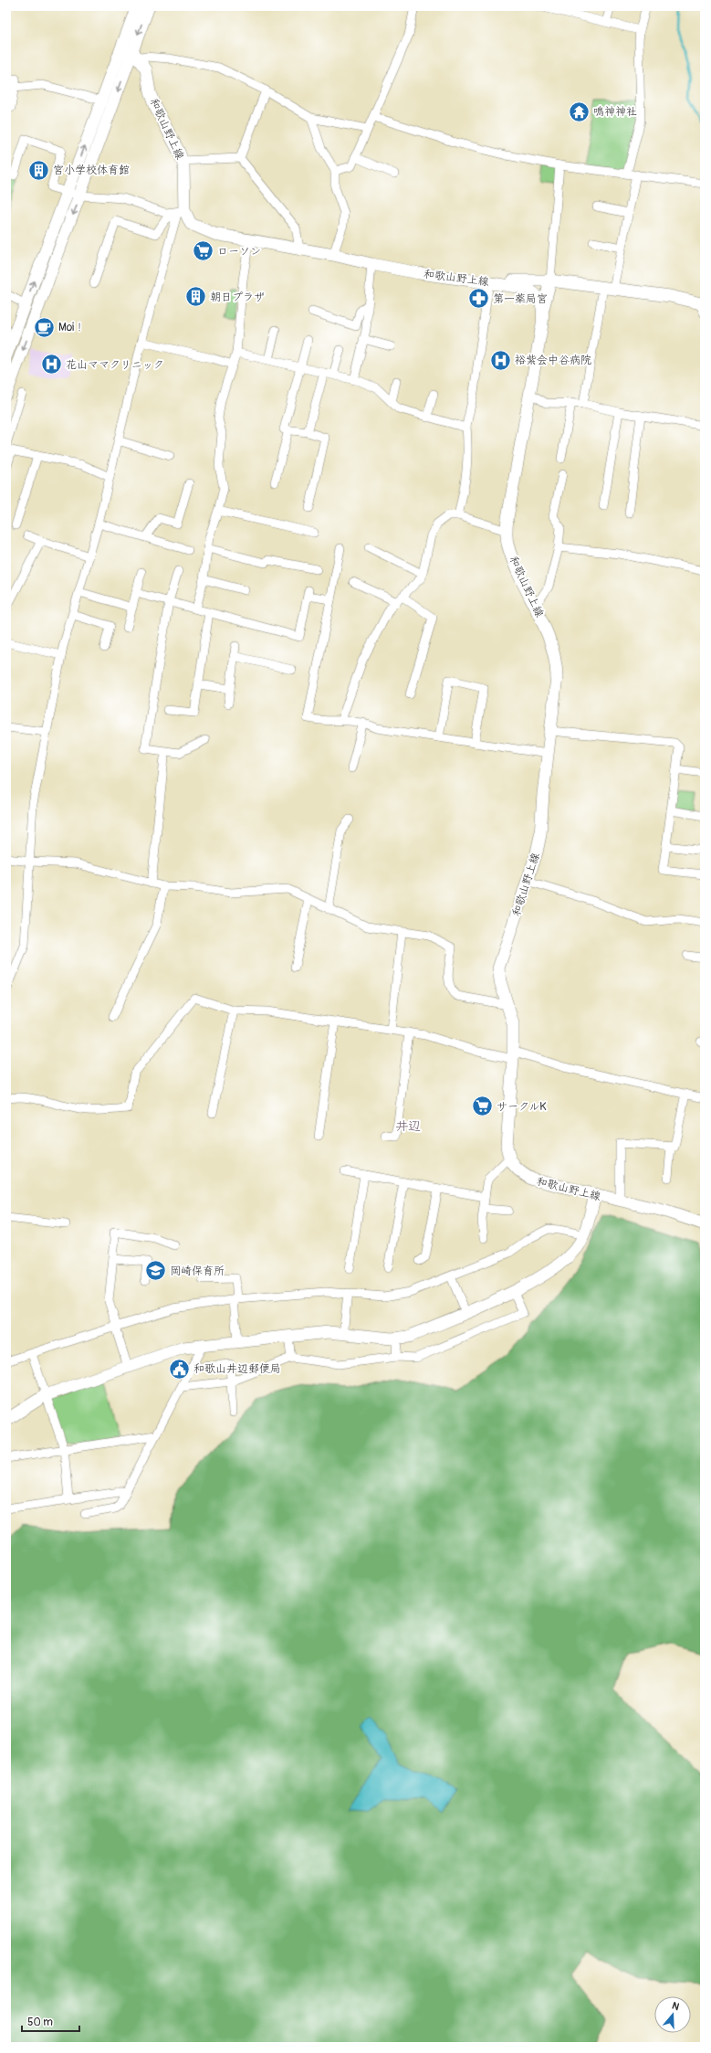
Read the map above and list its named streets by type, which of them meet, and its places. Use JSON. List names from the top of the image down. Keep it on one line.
{"streets":{"main road":["和歌山野上線"]},"districts":["井辺"],"places":{"temple":["鳴神神社"],"building":["宮小学校体育館","朝日プラザ"],"supermarket":["ローソン","サークルK"],"pharmacy":["第一薬局宮"],"cafe":["Moi！"],"hospital":["裕紫会中谷病院","花山ママクリニック"],"school or university":["岡崎保育所"],"public building":["和歌山井辺郵便局"]},"scale_bar":"50 m","north":"top"}
